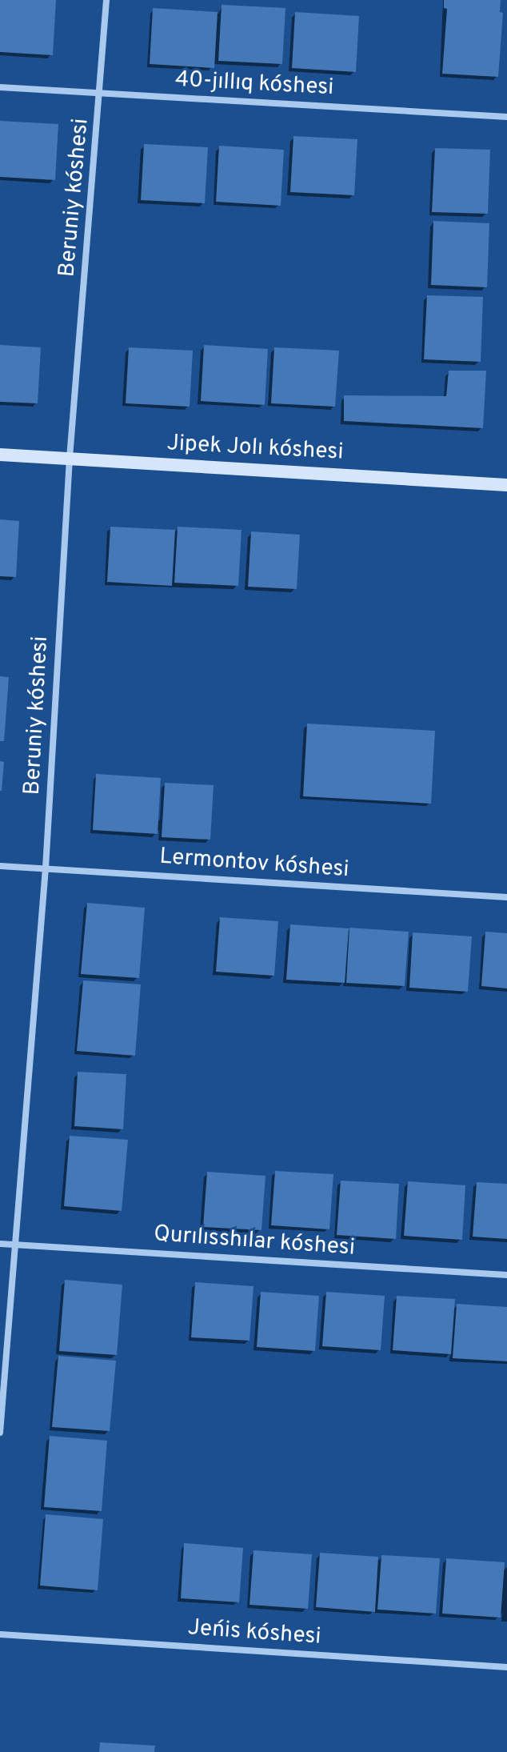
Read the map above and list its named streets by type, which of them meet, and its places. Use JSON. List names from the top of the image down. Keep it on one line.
{"streets":{"street":["40-jıllıq kóshesi","Beruniy kóshesi","Jipek Jolı kóshesi","Lermontov kóshesi","Qurılısshılar kóshesi","Jeńis kóshesi"]},"crossings":[["40-jıllıq kóshesi","Beruniy kóshesi"],["Beruniy kóshesi","Jipek Jolı kóshesi"],["Beruniy kóshesi","Lermontov kóshesi"],["Beruniy kóshesi","Qurılısshılar kóshesi"]]}
